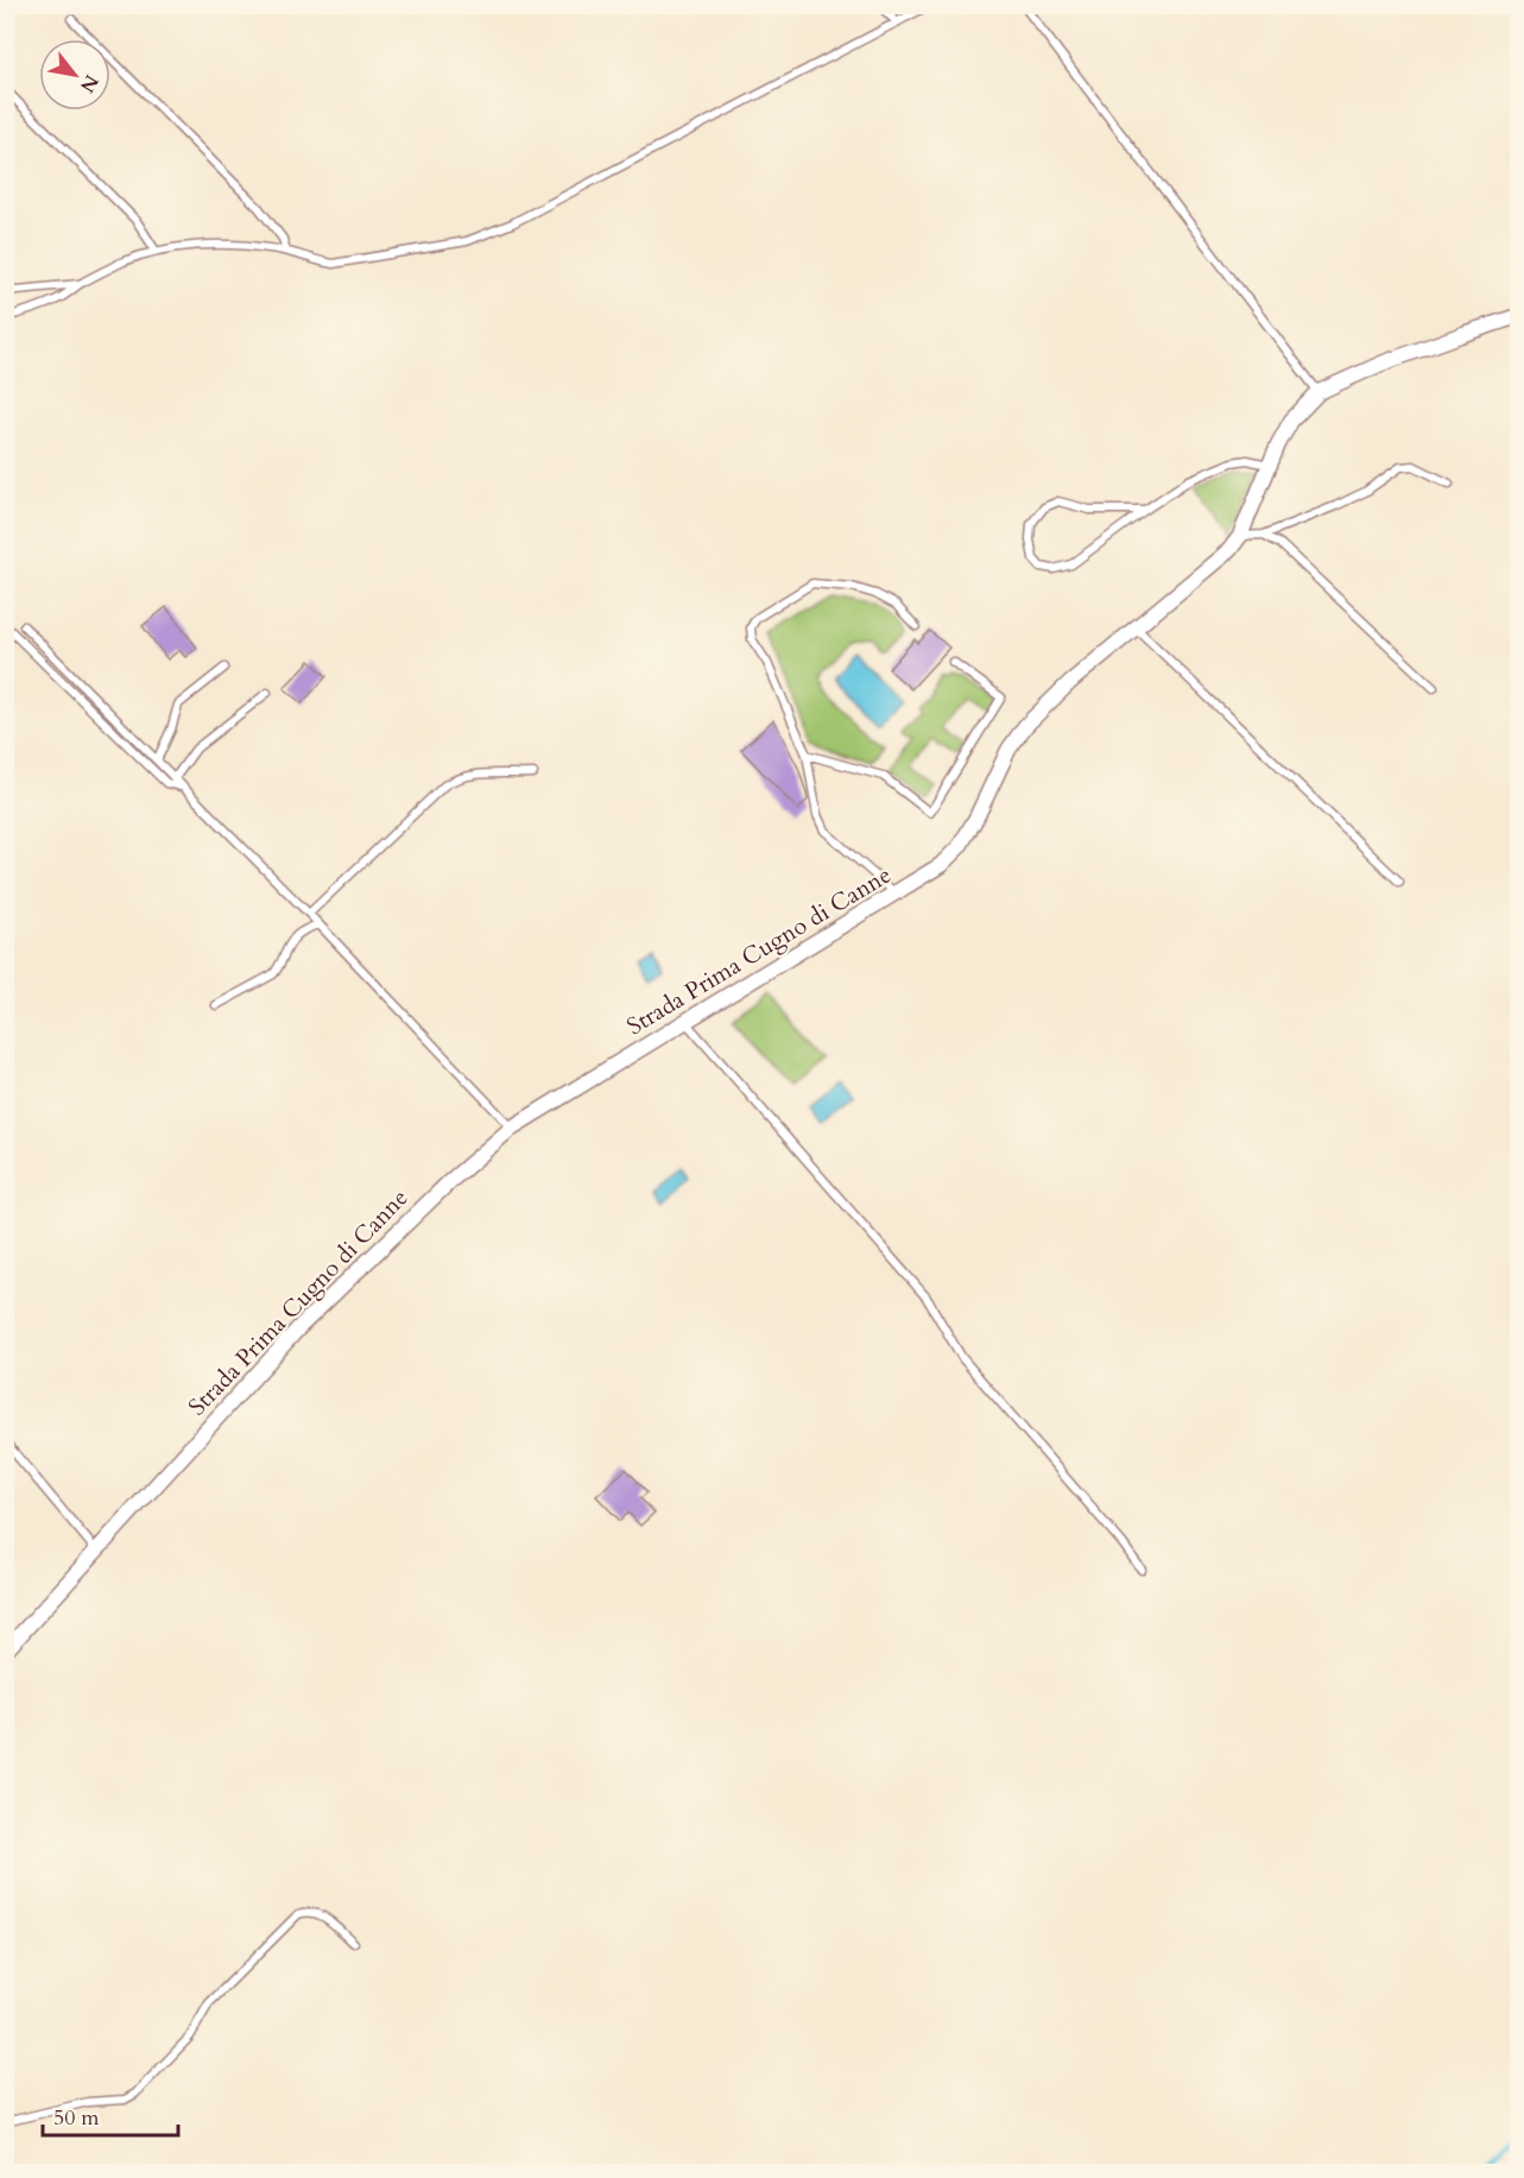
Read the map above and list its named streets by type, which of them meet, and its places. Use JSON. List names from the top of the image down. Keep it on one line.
{"streets":{"street":["Strada Prima Cugno di Canne"]},"scale_bar":"50 m","north":"bottom right"}
